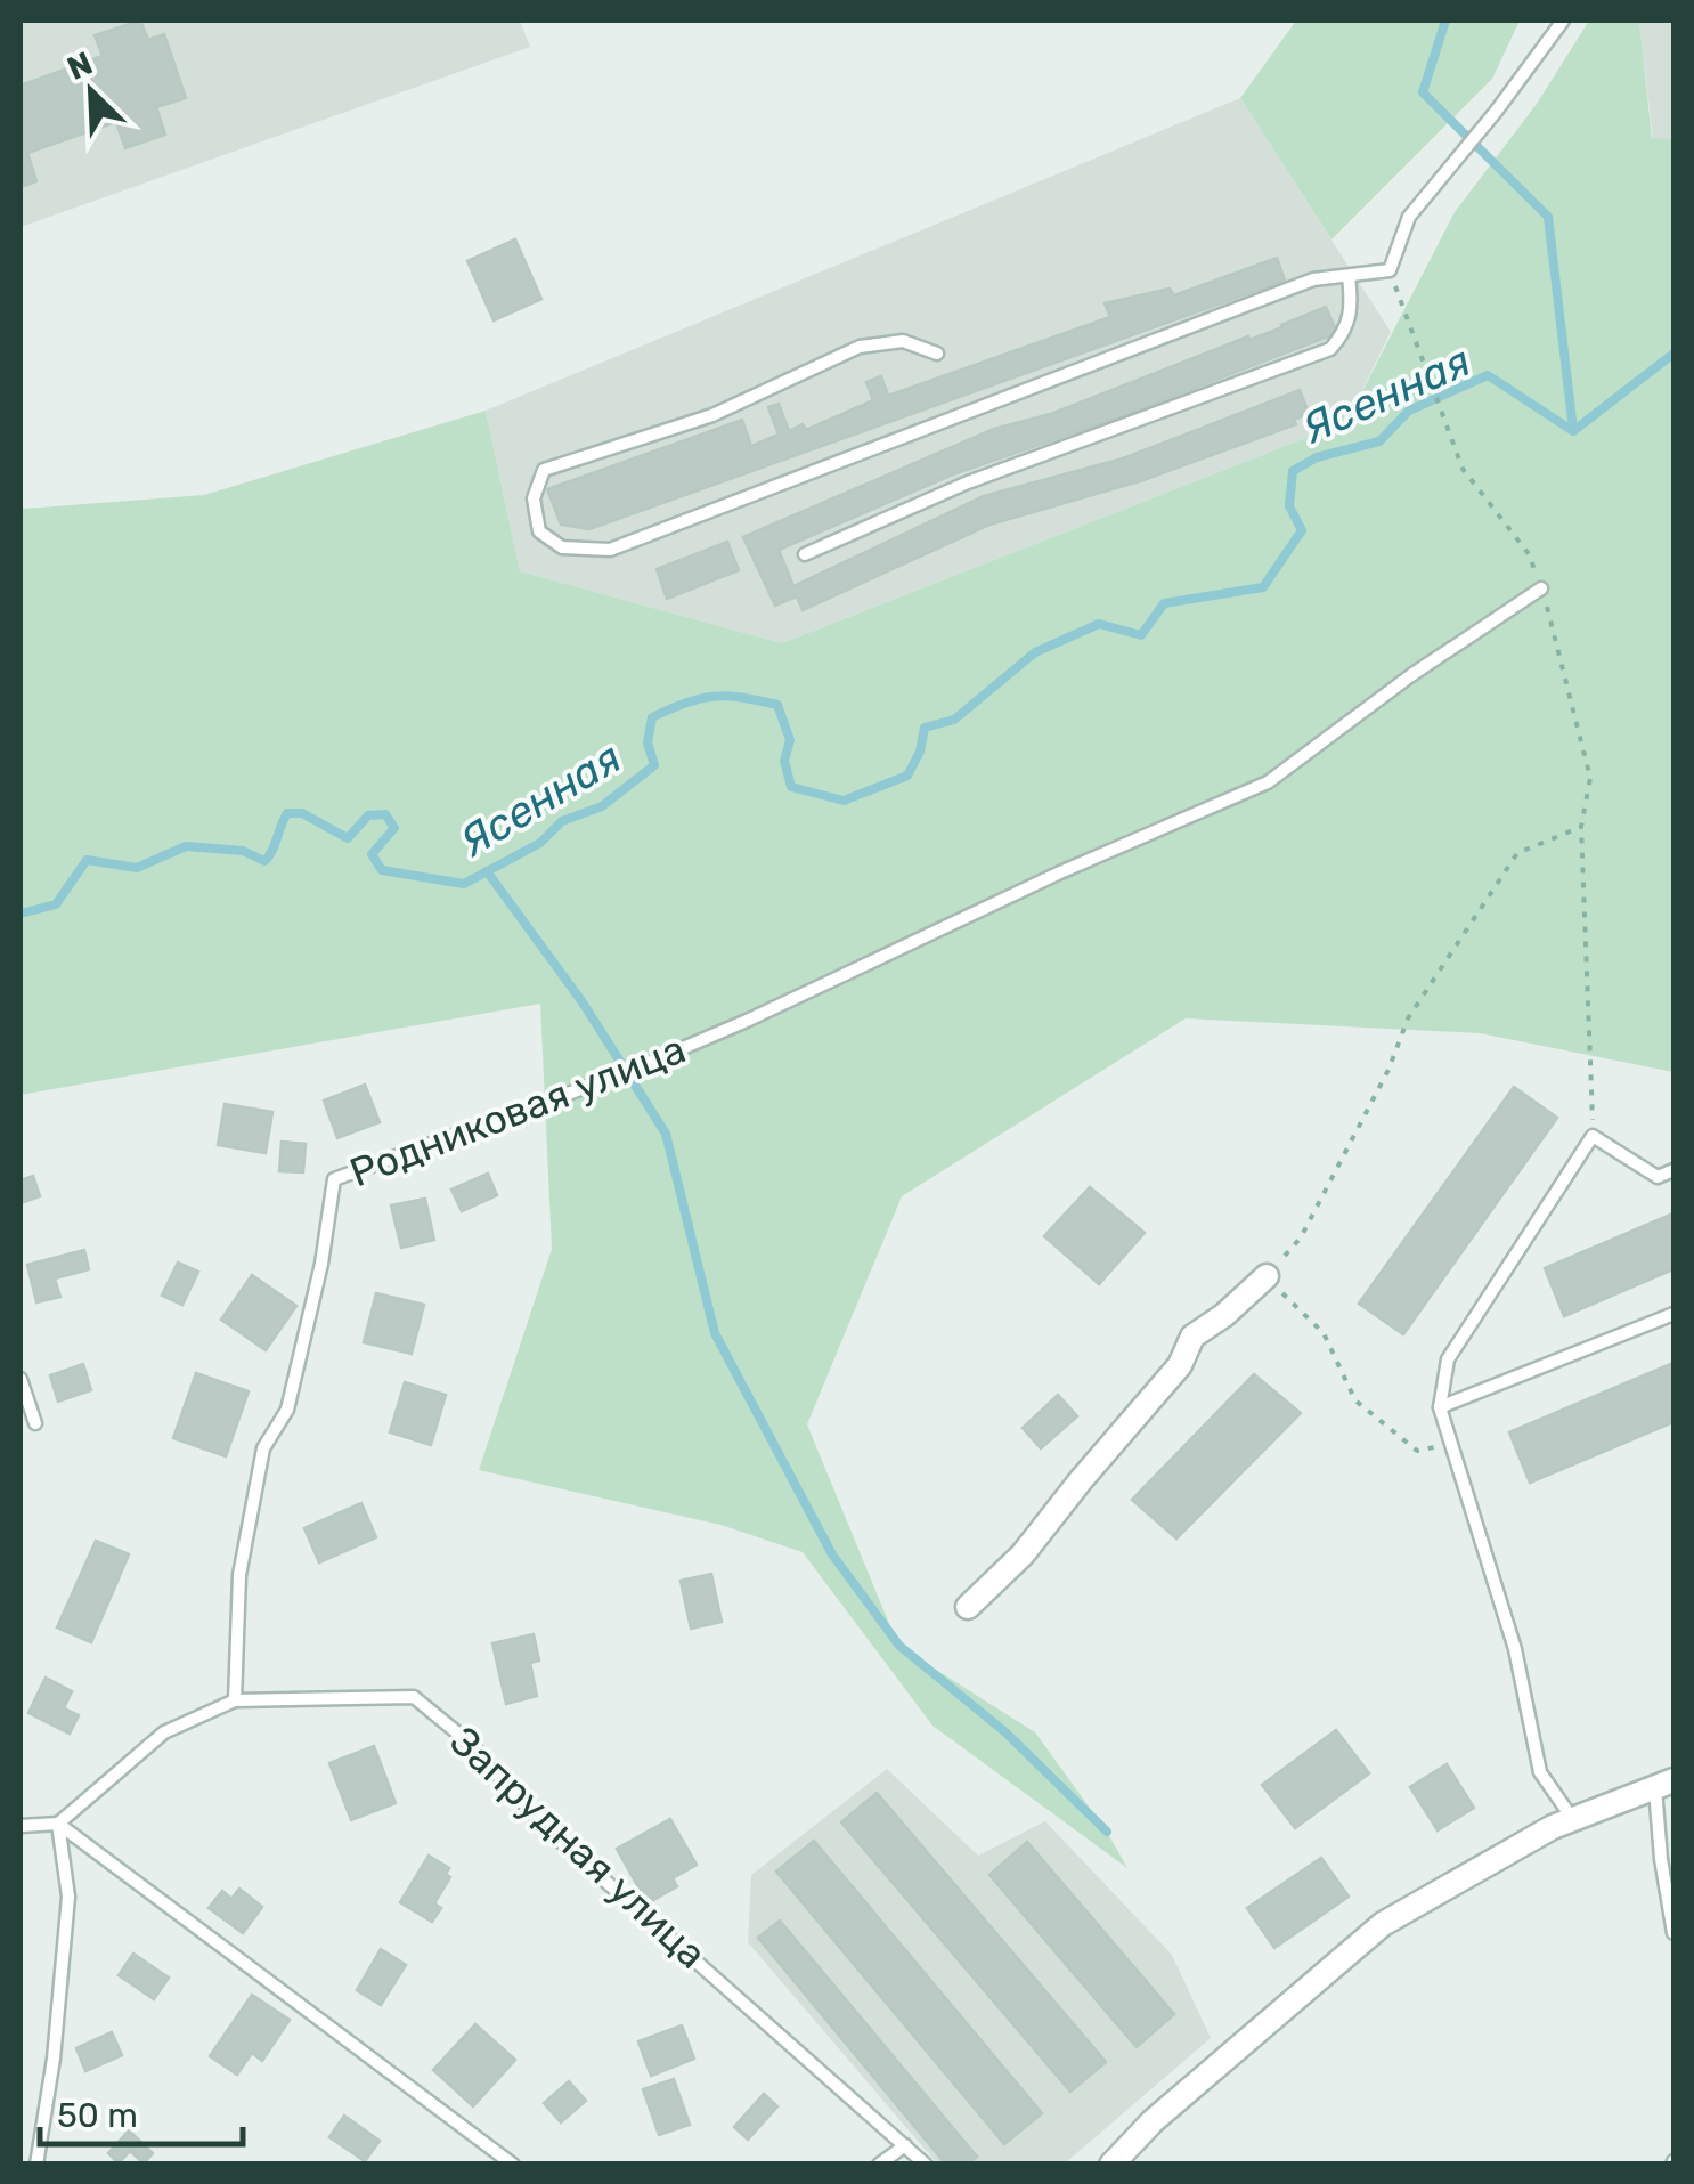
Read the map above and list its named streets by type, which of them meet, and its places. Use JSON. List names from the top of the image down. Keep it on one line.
{"streets":{"lane":["Родниковая улица","Запрудная улица"]},"crossings":[["Родниковая улица","Запрудная улица"]],"water":["Ясенная"],"scale_bar":"50 m","north":"top left"}
